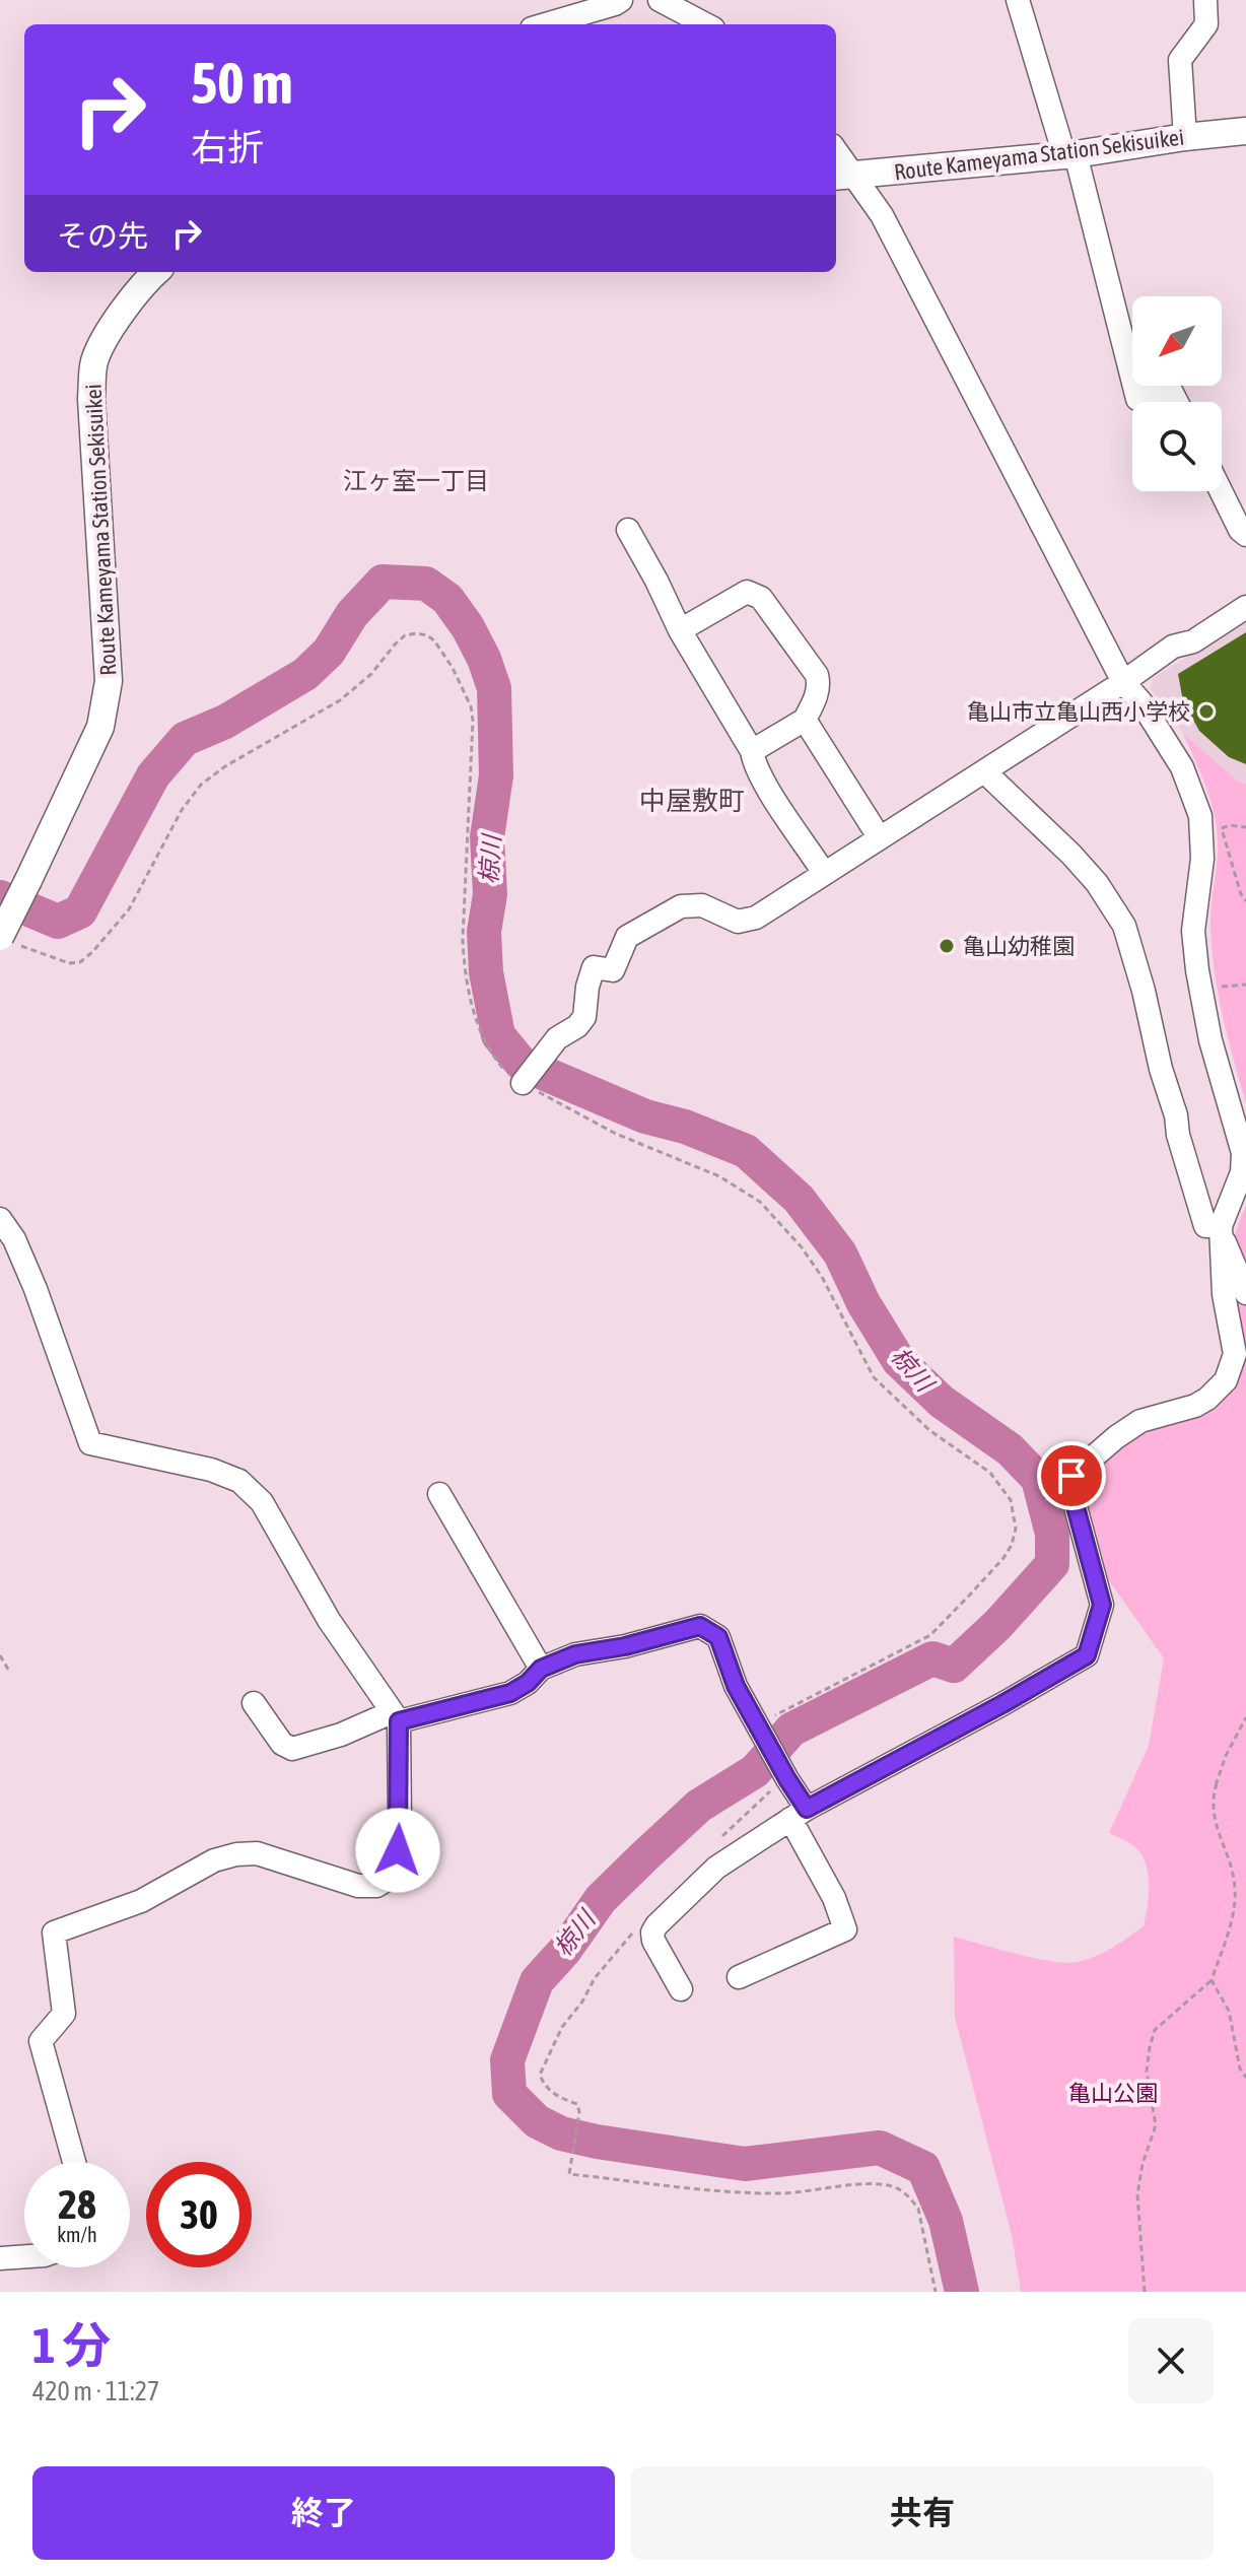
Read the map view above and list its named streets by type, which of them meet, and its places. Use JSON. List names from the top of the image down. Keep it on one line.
{"streets":{"main road":["Route Kameyama Station Sekisuikei"]},"districts":["江ヶ室一丁目","中屋敷町"],"water":["椋川"],"parks":["亀山公園"],"places":["亀山市立亀山西小学校","亀山幼稚園"],"north":"bottom left","page":{"turn":["50 m","右折"],"then":"その先","speed":"28 km/h","limit":"30","heading":["1 分","420 m · 11:27"],"buttons":["終了","共有"]}}
